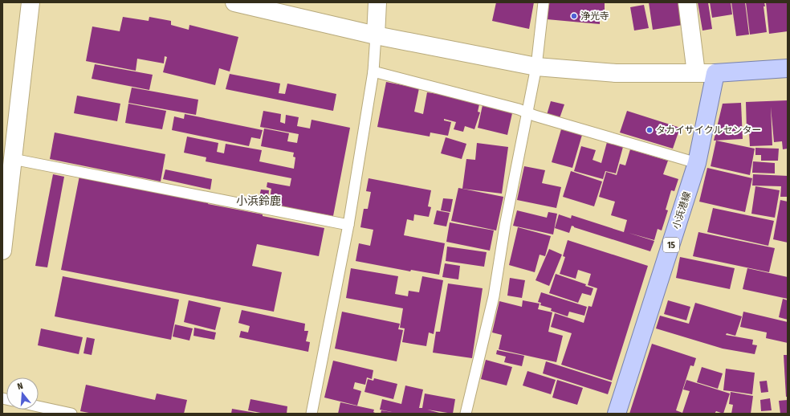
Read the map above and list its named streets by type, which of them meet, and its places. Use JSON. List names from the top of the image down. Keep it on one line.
{"streets":{"main road":["小浜港線","15"]},"districts":["小浜鈴鹿"],"places":["浄光寺","タカイサイクルセンター"],"north":"top"}
